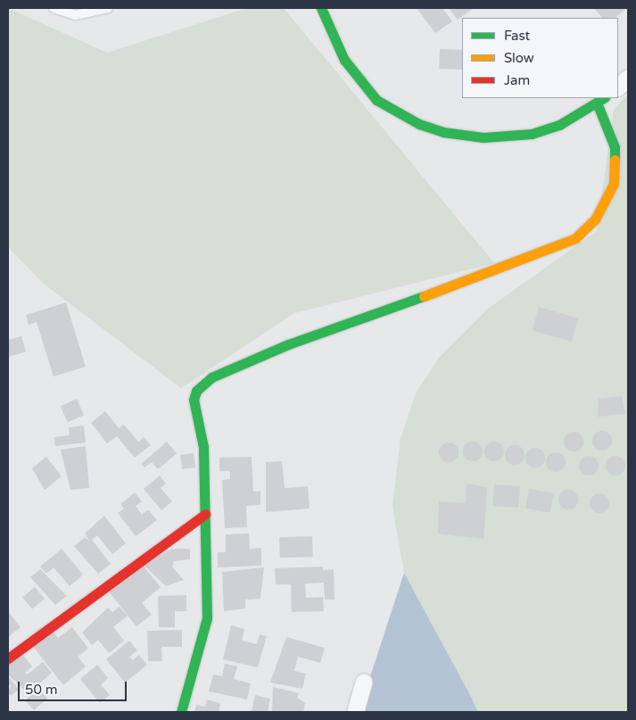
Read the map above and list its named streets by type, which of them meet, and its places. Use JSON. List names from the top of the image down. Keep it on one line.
{"legend":["Fast","Slow","Jam"],"scale_bar":"50 m"}
